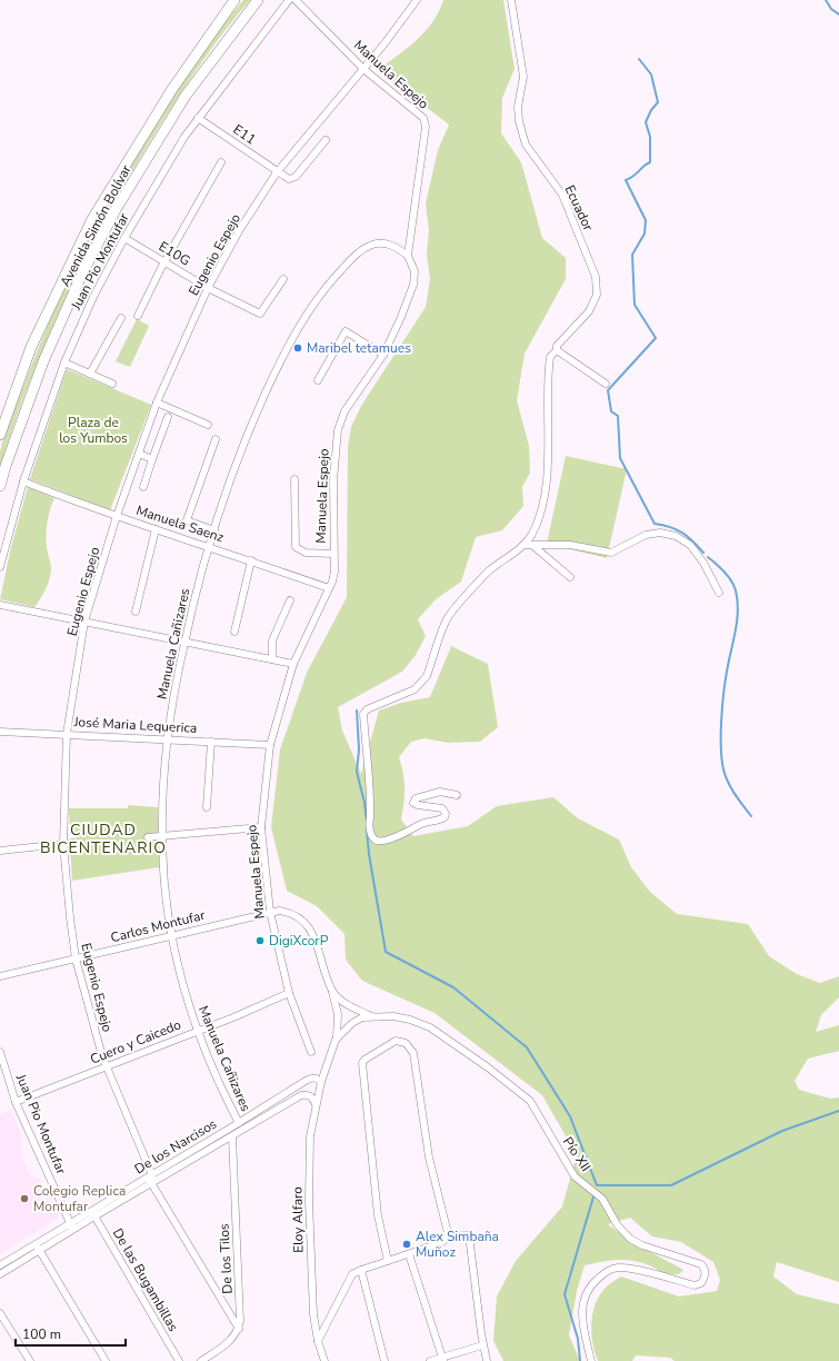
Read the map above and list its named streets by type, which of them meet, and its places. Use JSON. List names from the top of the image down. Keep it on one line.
{"streets":{"highway":["Avenida Simón Bolívar"],"street":["Manuela Espejo","E11","Ecuador","E10G","Eugenio Espejo","Juan Pio Montufar","Manuela Saenz","Manuela Cañizares","José Maria Lequerica","Carlos Montufar","Cuero y Caicedo","De los Narcisos","Pío XII","Eloy Alfaro","De los Tilos","De las Bugambillas"]},"crossings":[["Manuela Espejo","Eugenio Espejo"],["Manuela Espejo","Manuela Saenz"],["Manuela Espejo","Manuela Cañizares"],["Manuela Espejo","José Maria Lequerica"],["Manuela Espejo","Carlos Montufar"],["Manuela Espejo","Cuero y Caicedo"],["E11","Eugenio Espejo"],["E11","Juan Pio Montufar"],["E10G","Eugenio Espejo"],["E10G","Juan Pio Montufar"],["Eugenio Espejo","Manuela Saenz"],["Eugenio Espejo","José Maria Lequerica"],["Eugenio Espejo","Carlos Montufar"],["Eugenio Espejo","Cuero y Caicedo"],["Eugenio Espejo","De los Narcisos"],["Eugenio Espejo","De los Tilos"],["Juan Pio Montufar","Manuela Saenz"],["Juan Pio Montufar","Cuero y Caicedo"],["Juan Pio Montufar","De los Narcisos"],["Manuela Saenz","Manuela Cañizares"],["Manuela Cañizares","José Maria Lequerica"],["Manuela Cañizares","Carlos Montufar"],["Manuela Cañizares","Cuero y Caicedo"],["Manuela Cañizares","De los Narcisos"],["Carlos Montufar","Pío XII"],["De los Narcisos","Pío XII"],["De los Narcisos","Eloy Alfaro"],["De los Narcisos","De los Tilos"],["De los Narcisos","De las Bugambillas"],["Pío XII","Eloy Alfaro"]],"districts":["CIUDAD BICENTENARIO"],"parks":["Plaza de los Yumbos"],"places":["Maribel tetamues","DigiXcorP","Colegio Replica Montufar","Alex Simbaña Muñoz"],"scale_bar":"100 m"}
